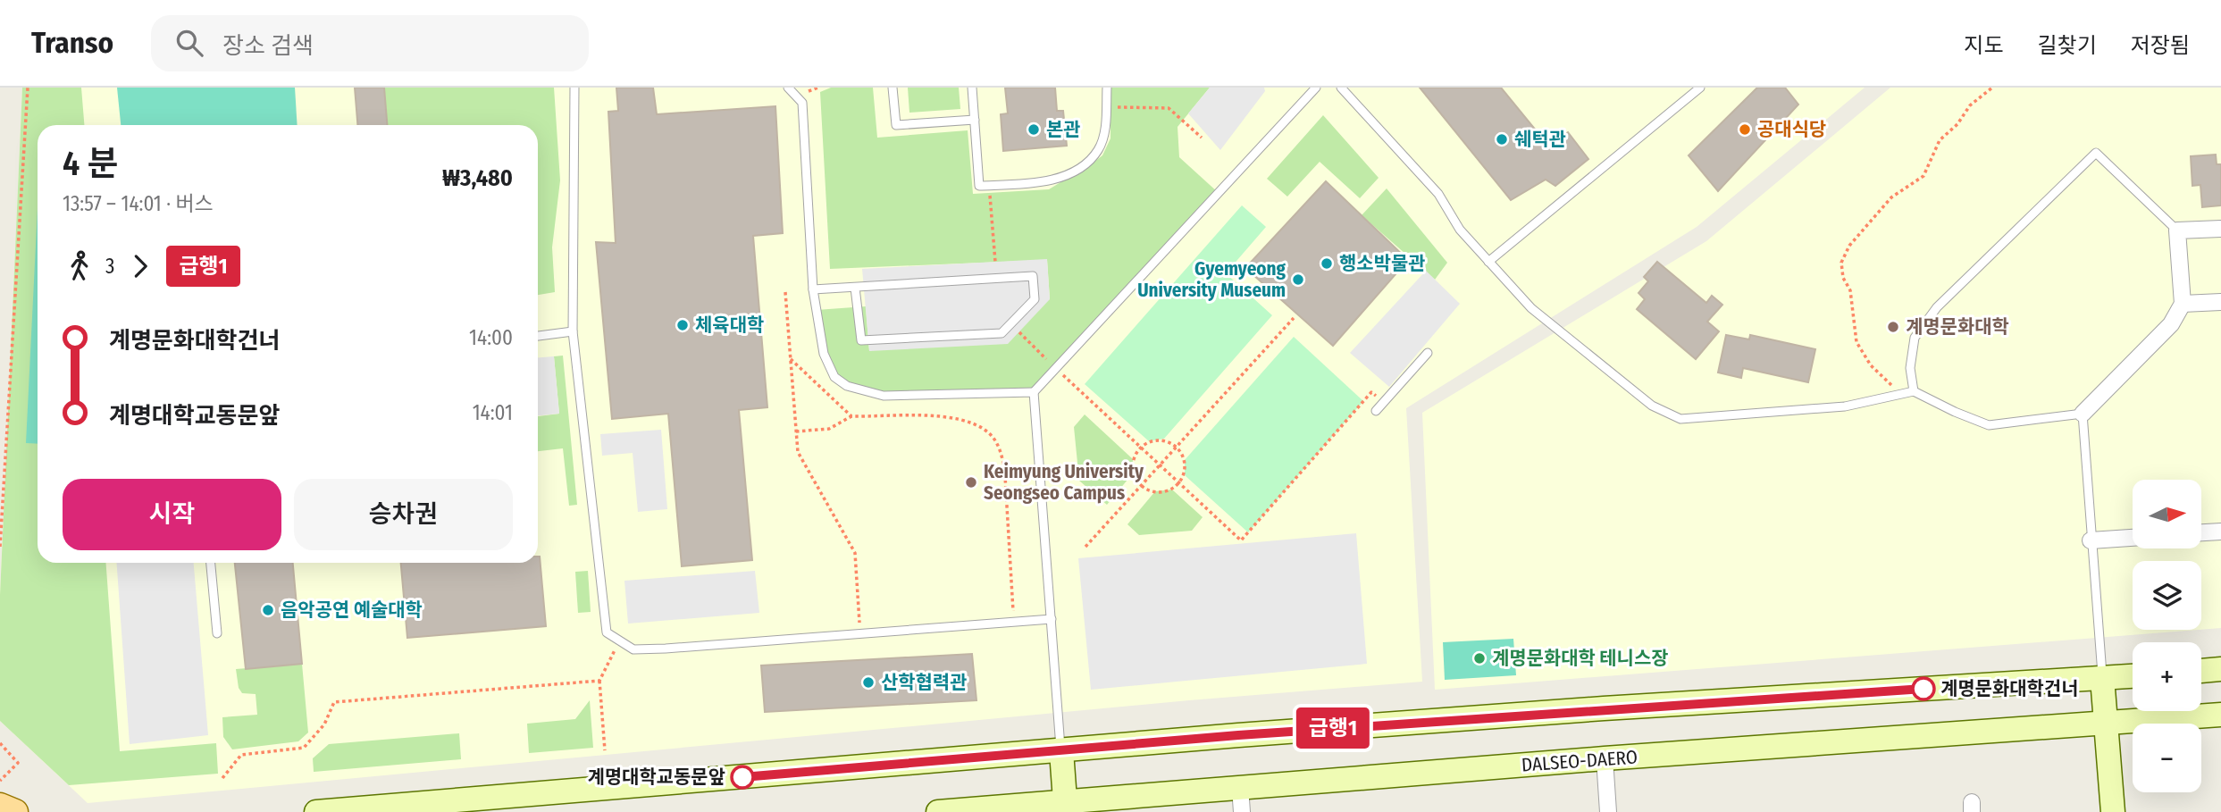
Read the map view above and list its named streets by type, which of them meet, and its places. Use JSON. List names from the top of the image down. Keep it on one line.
{"streets":{"main road":["DALSEO-DAERO"]},"places":["본관","공대식당","쉐턱관","행소박물관","Gyemyeong University Museum","체육대학","계명문화대학","Keimyung University Seongseo Campus","음악공연 예술대학","계명문화대학 테니스장","산학협력관","계명문화대학건너","계명대학교동문앞"],"lines":["bus line 급행1"],"north":"right","page":{"header":"Transo","search":"장소 검색","nav":["지도","길찾기","저장됨"],"on_map":"급행1","heading":["4 분","13:57 – 14:01 · 버스","₩3,480"],"legs":["3","급행1"],"list":[{"name":"계명문화대학건너","value":"14:00"},{"name":"계명대학교동문앞","value":"14:01"}],"buttons":["시작","승차권"],"map_buttons":["+","−"]}}
